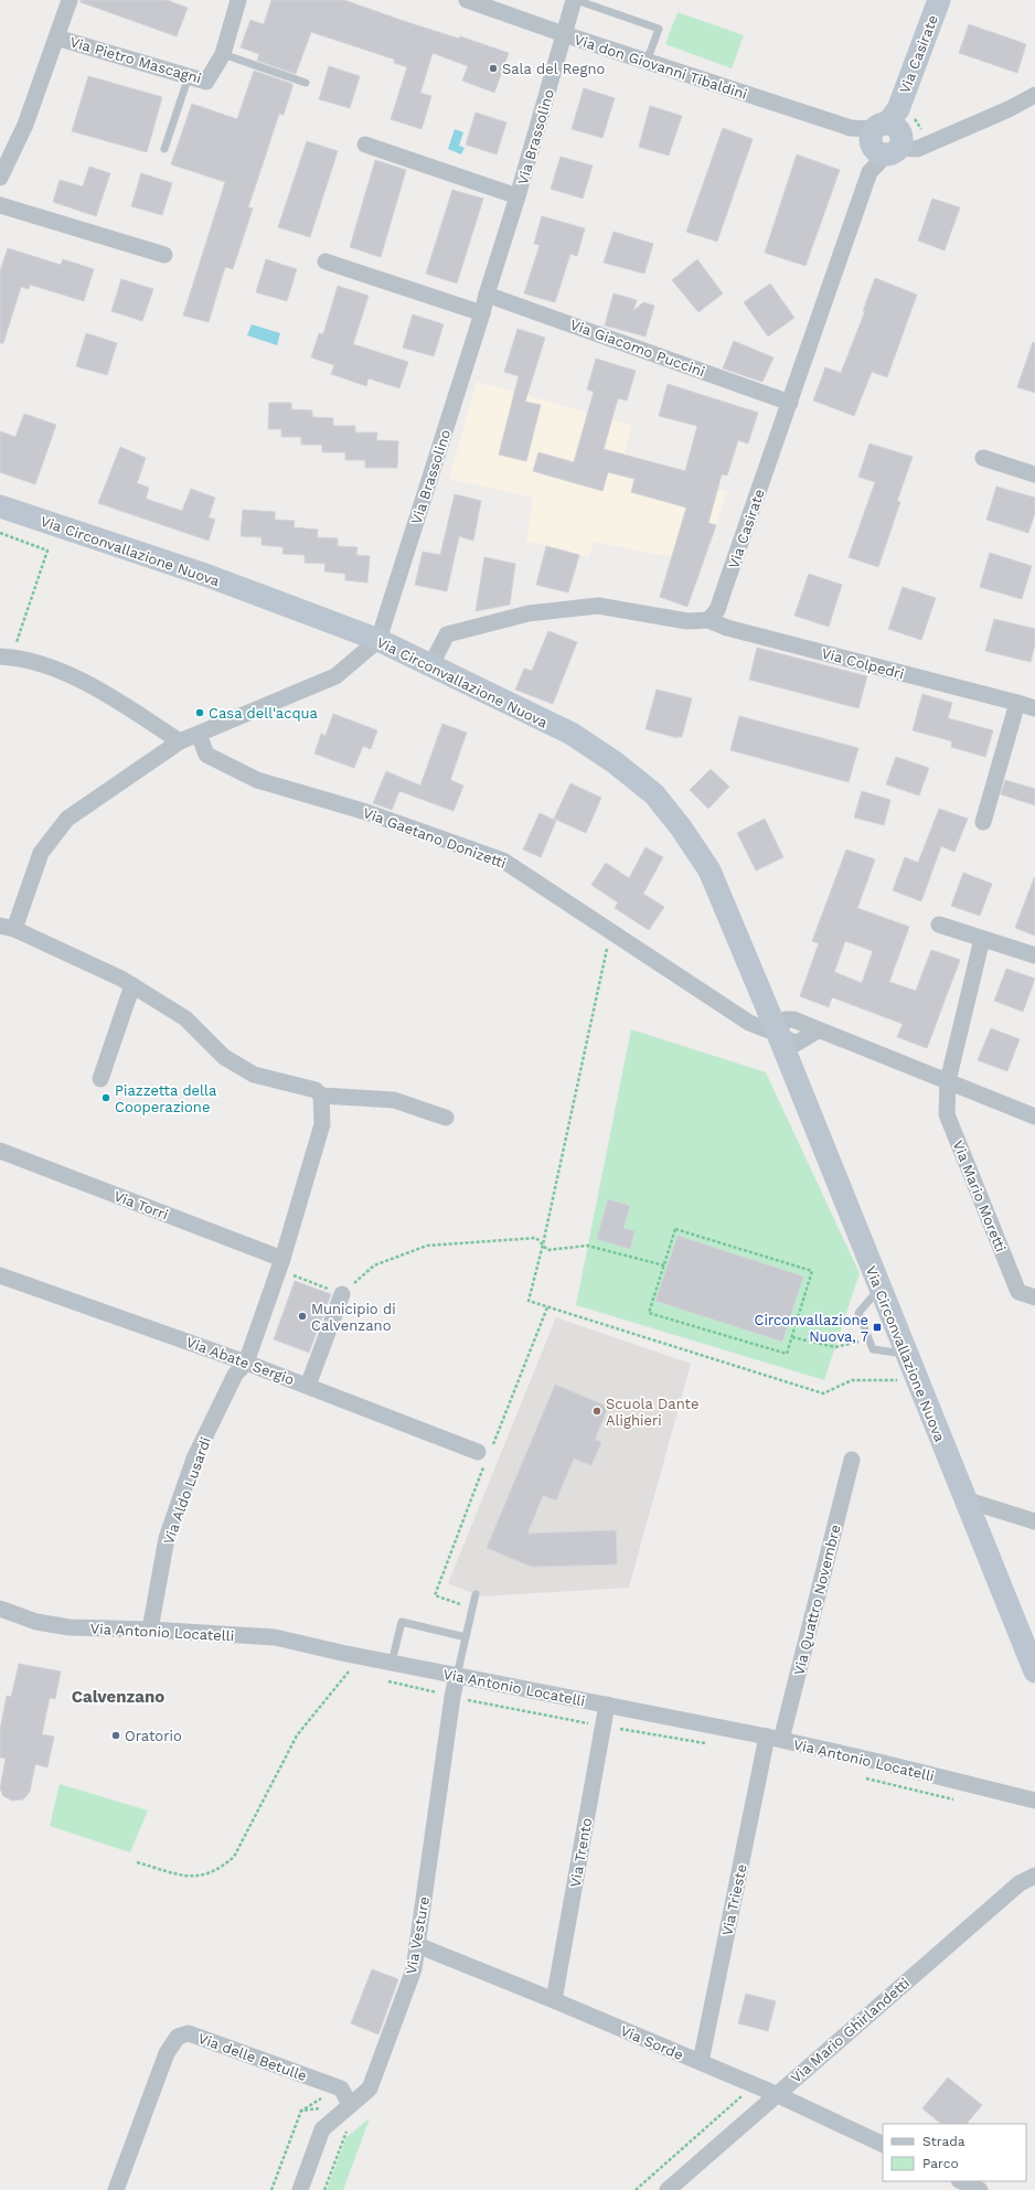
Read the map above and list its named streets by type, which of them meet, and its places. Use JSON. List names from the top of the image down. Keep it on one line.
{"streets":{"main road":["Via Casirate","Via Circonvallazione Nuova"],"street":["Via Pietro Mascagni","Via don Giovanni Tibaldini","Via Brassolino","Via Giacomo Puccini","Via Colpedri","Via Gaetano Donizetti","Via Mario Moretti","Via Torri","Via Abate Sergio","Via Aldo Lusardi","Via Quattro Novembre","Via Antonio Locatelli","Via Trento","Via Trieste","Via Vesture","Via Mario Ghirlandetti","Via Sorde","Via delle Betulle"]},"crossings":[["Via Casirate","Via don Giovanni Tibaldini"],["Via Casirate","Via Giacomo Puccini"],["Via Casirate","Via Colpedri"],["Via don Giovanni Tibaldini","Via Brassolino"],["Via Brassolino","Via Giacomo Puccini"],["Via Brassolino","Via Circonvallazione Nuova"],["Via Circonvallazione Nuova","Via Gaetano Donizetti"],["Via Torri","Via Aldo Lusardi"],["Via Abate Sergio","Via Aldo Lusardi"],["Via Aldo Lusardi","Via Antonio Locatelli"],["Via Quattro Novembre","Via Antonio Locatelli"],["Via Quattro Novembre","Via Trieste"],["Via Antonio Locatelli","Via Trento"],["Via Antonio Locatelli","Via Trieste"],["Via Antonio Locatelli","Via Vesture"],["Via Trento","Via Sorde"],["Via Trieste","Via Sorde"],["Via Vesture","Via Sorde"],["Via Mario Ghirlandetti","Via Sorde"]],"districts":["Calvenzano"],"places":{"other":["Sala del Regno","Casa dell'acqua","Piazzetta della Cooperazione","Municipio di Calvenzano","Scuola Dante Alighieri","Oratorio"],"transit":["Circonvallazione Nuova, 7"]},"legend":["Strada","Parco"]}
